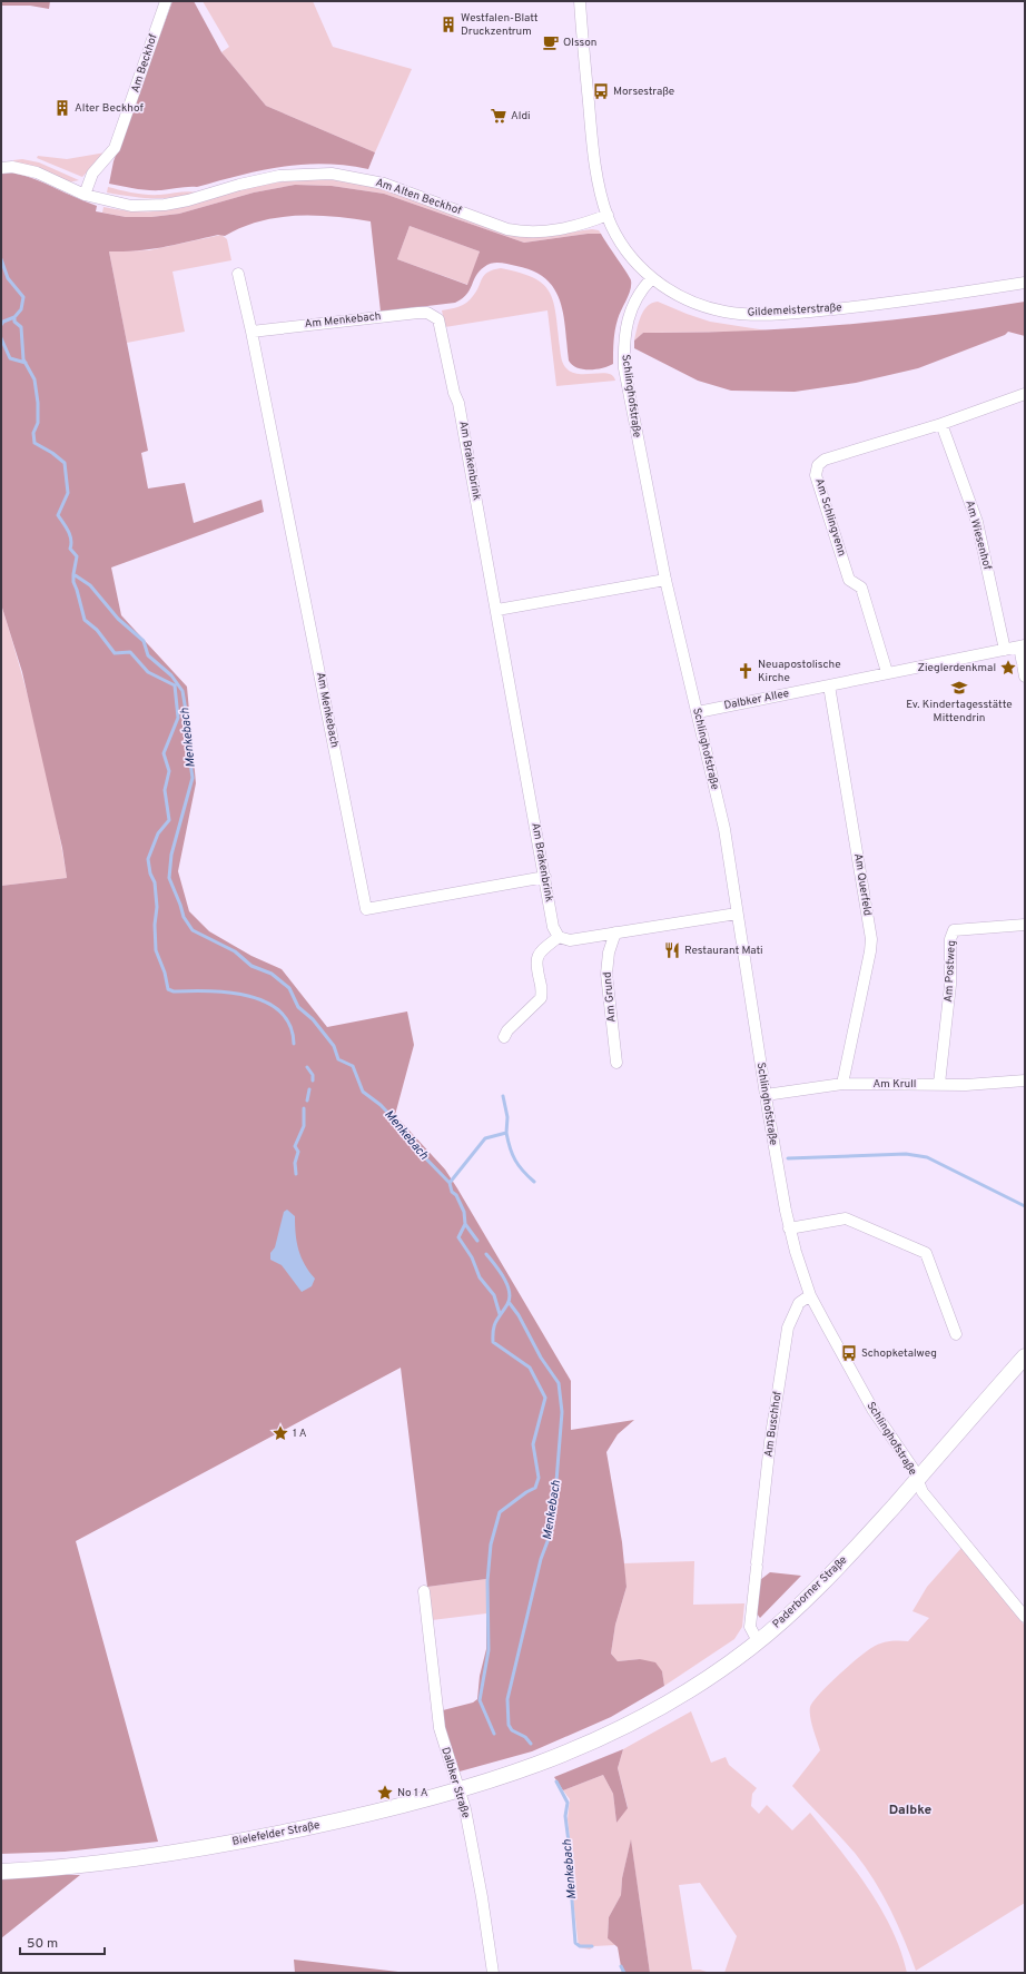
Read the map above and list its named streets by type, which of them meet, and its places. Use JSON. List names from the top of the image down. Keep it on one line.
{"streets":{"main road":["Paderborner Straße","Bielefelder Straße"],"street":["Am Beckhof","Am Alten Beckhof","Gildemeisterstraße","Am Menkebach","Schlinghofstraße","Am Brakenbrink","Am Schlingvenn","Am Wiesenhof","Dalbker Allee","Am Querfeld","Am Postweg","Am Grund","Am Krull","Am Buschhof","Dalbker Straße"]},"crossings":[["Am Beckhof","Am Alten Beckhof"],["Am Alten Beckhof","Gildemeisterstraße"],["Gildemeisterstraße","Schlinghofstraße"],["Am Menkebach","Am Brakenbrink"],["Schlinghofstraße","Dalbker Allee"],["Schlinghofstraße","Am Krull"],["Schlinghofstraße","Am Buschhof"],["Schlinghofstraße","Paderborner Straße"],["Am Schlingvenn","Am Wiesenhof"],["Am Schlingvenn","Dalbker Allee"],["Am Wiesenhof","Dalbker Allee"],["Dalbker Allee","Am Querfeld"],["Am Querfeld","Am Krull"],["Am Postweg","Am Krull"],["Am Buschhof","Paderborner Straße"],["Paderborner Straße","Bielefelder Straße"],["Dalbker Straße","Bielefelder Straße"]],"districts":["Dalbke"],"water":["Menkebach"],"places":{"building":["Westfalen-Blatt Druckzentrum","Alter Beckhof"],"cafe":["Olsson"],"bus stop":["Morsestraße","Schopketalweg"],"supermarket":["Aldi"],"place":["Zieglerdenkmal","1 A","No 1 A"],"church":["Neuapostolische Kirche"],"school or university":["Ev. Kindertagesstätte Mittendrin"],"restaurant":["Restaurant Mati"]},"scale_bar":"50 m"}
